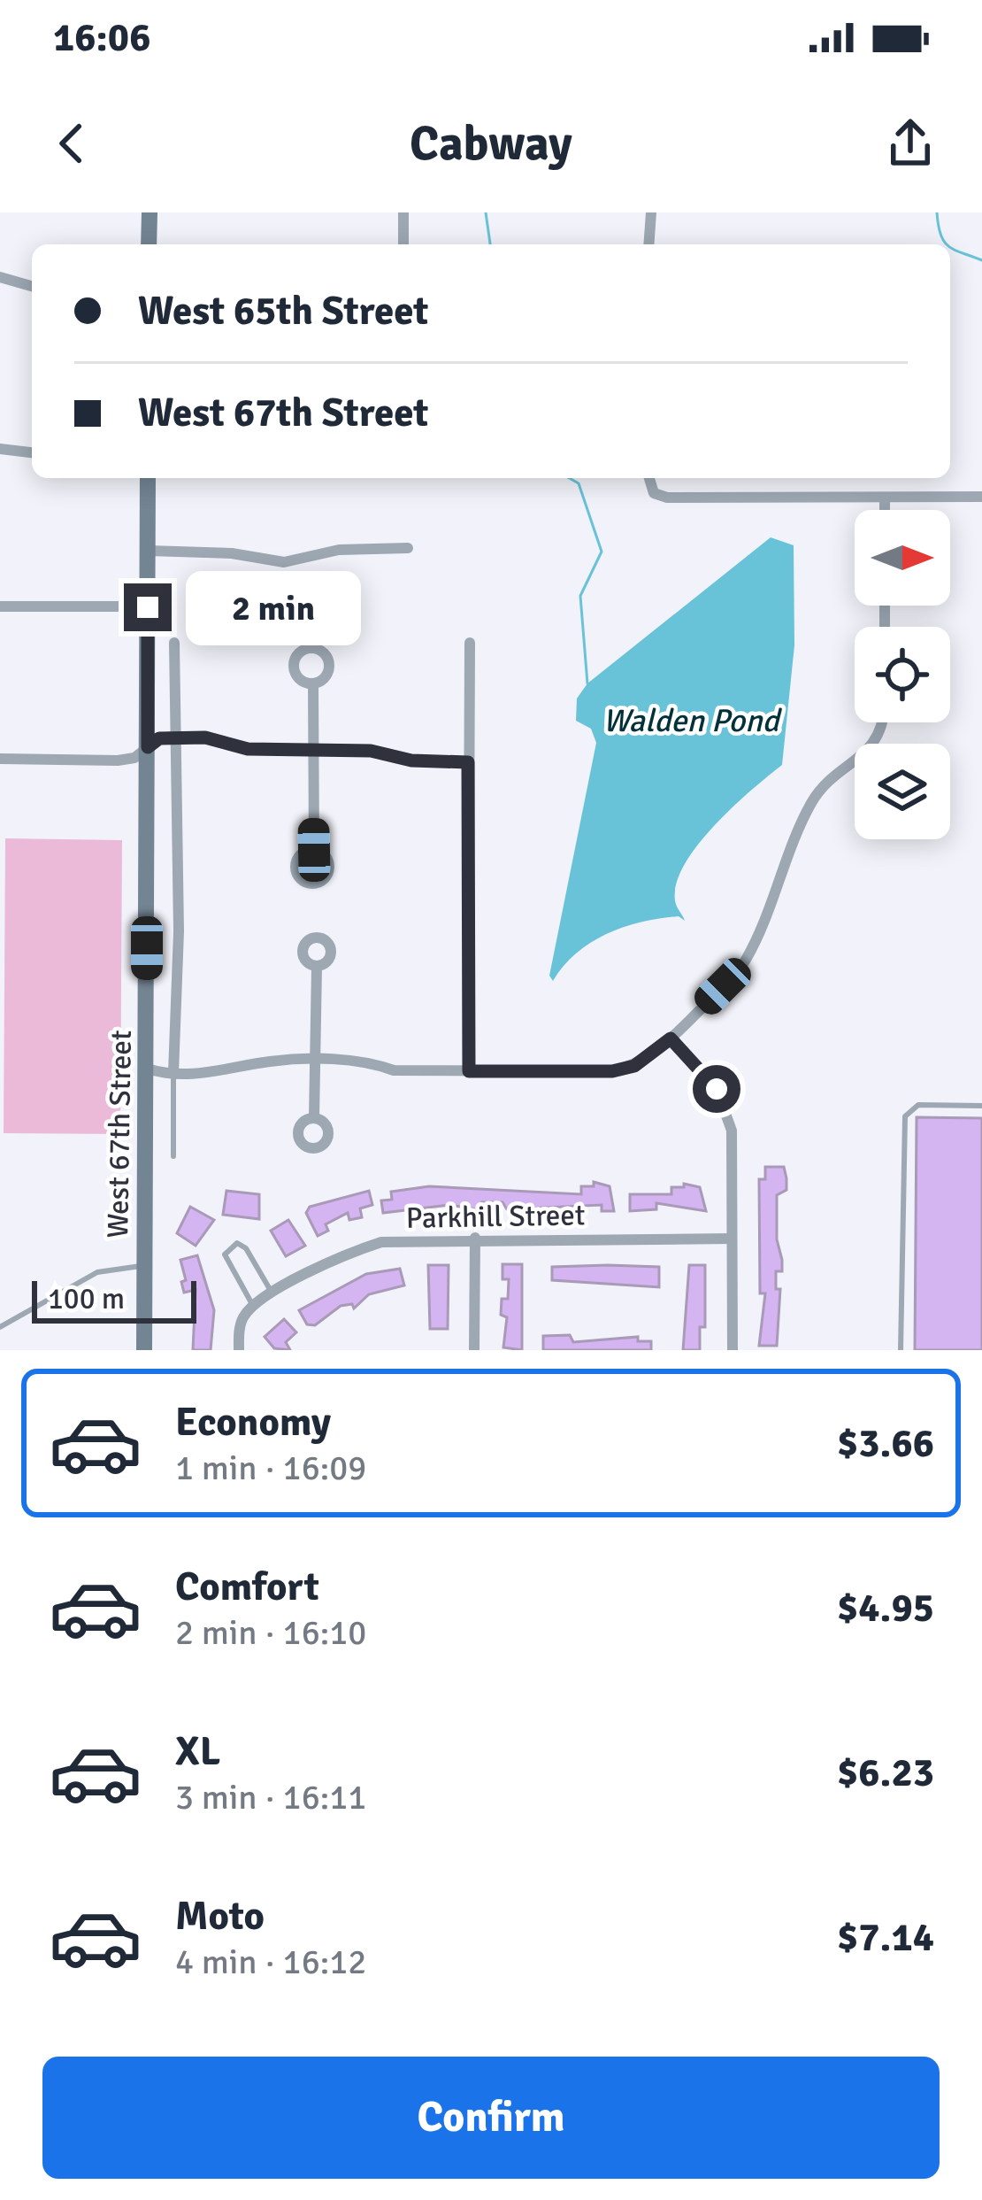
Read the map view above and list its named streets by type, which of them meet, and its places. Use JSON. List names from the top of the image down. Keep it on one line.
{"streets":{"street":["West 67th Street","Parkhill Street"]},"water":["Walden Pond"],"scale_bar":"100 m","north":"right","page":{"status":"16:06","header":"Cabway","banner":["West 65th Street","West 67th Street"],"bubble":"2 min","scale":"100 m","list":[{"name":"Economy","note":"1 min · 16:09","value":"$3.66"},{"name":"Comfort","note":"2 min · 16:10","value":"$4.95"},{"name":"XL","note":"3 min · 16:11","value":"$6.23"},{"name":"Moto","note":"4 min · 16:12","value":"$7.14"}],"buttons":"Confirm"}}
